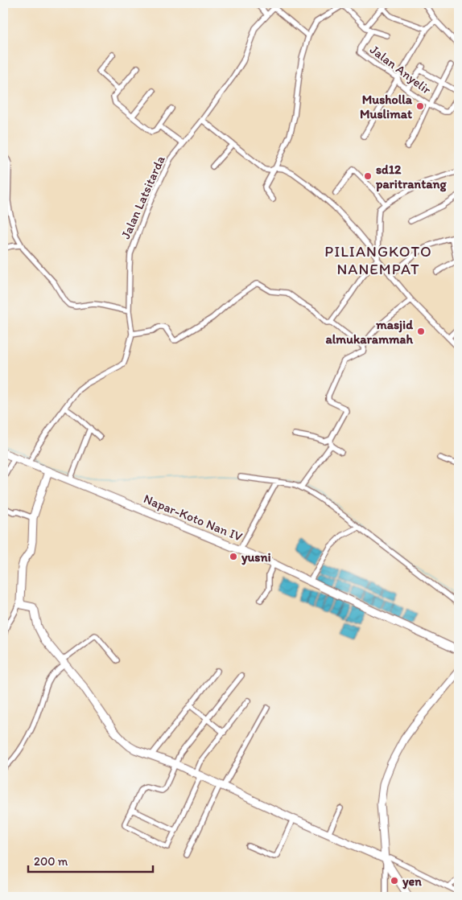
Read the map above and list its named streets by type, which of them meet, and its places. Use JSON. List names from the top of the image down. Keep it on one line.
{"streets":{"street":["Jalan Anyelir","Jalan Latsitarda","Napar-Koto Nan IV"]},"crossings":[["Jalan Latsitarda","Napar-Koto Nan IV"]],"districts":["PILIANGKOTO NANEMPAT"],"places":["Musholla Muslimat","sd12 paritrantang","masjid almukarammah","yusni","yen"],"scale_bar":"200 m"}
